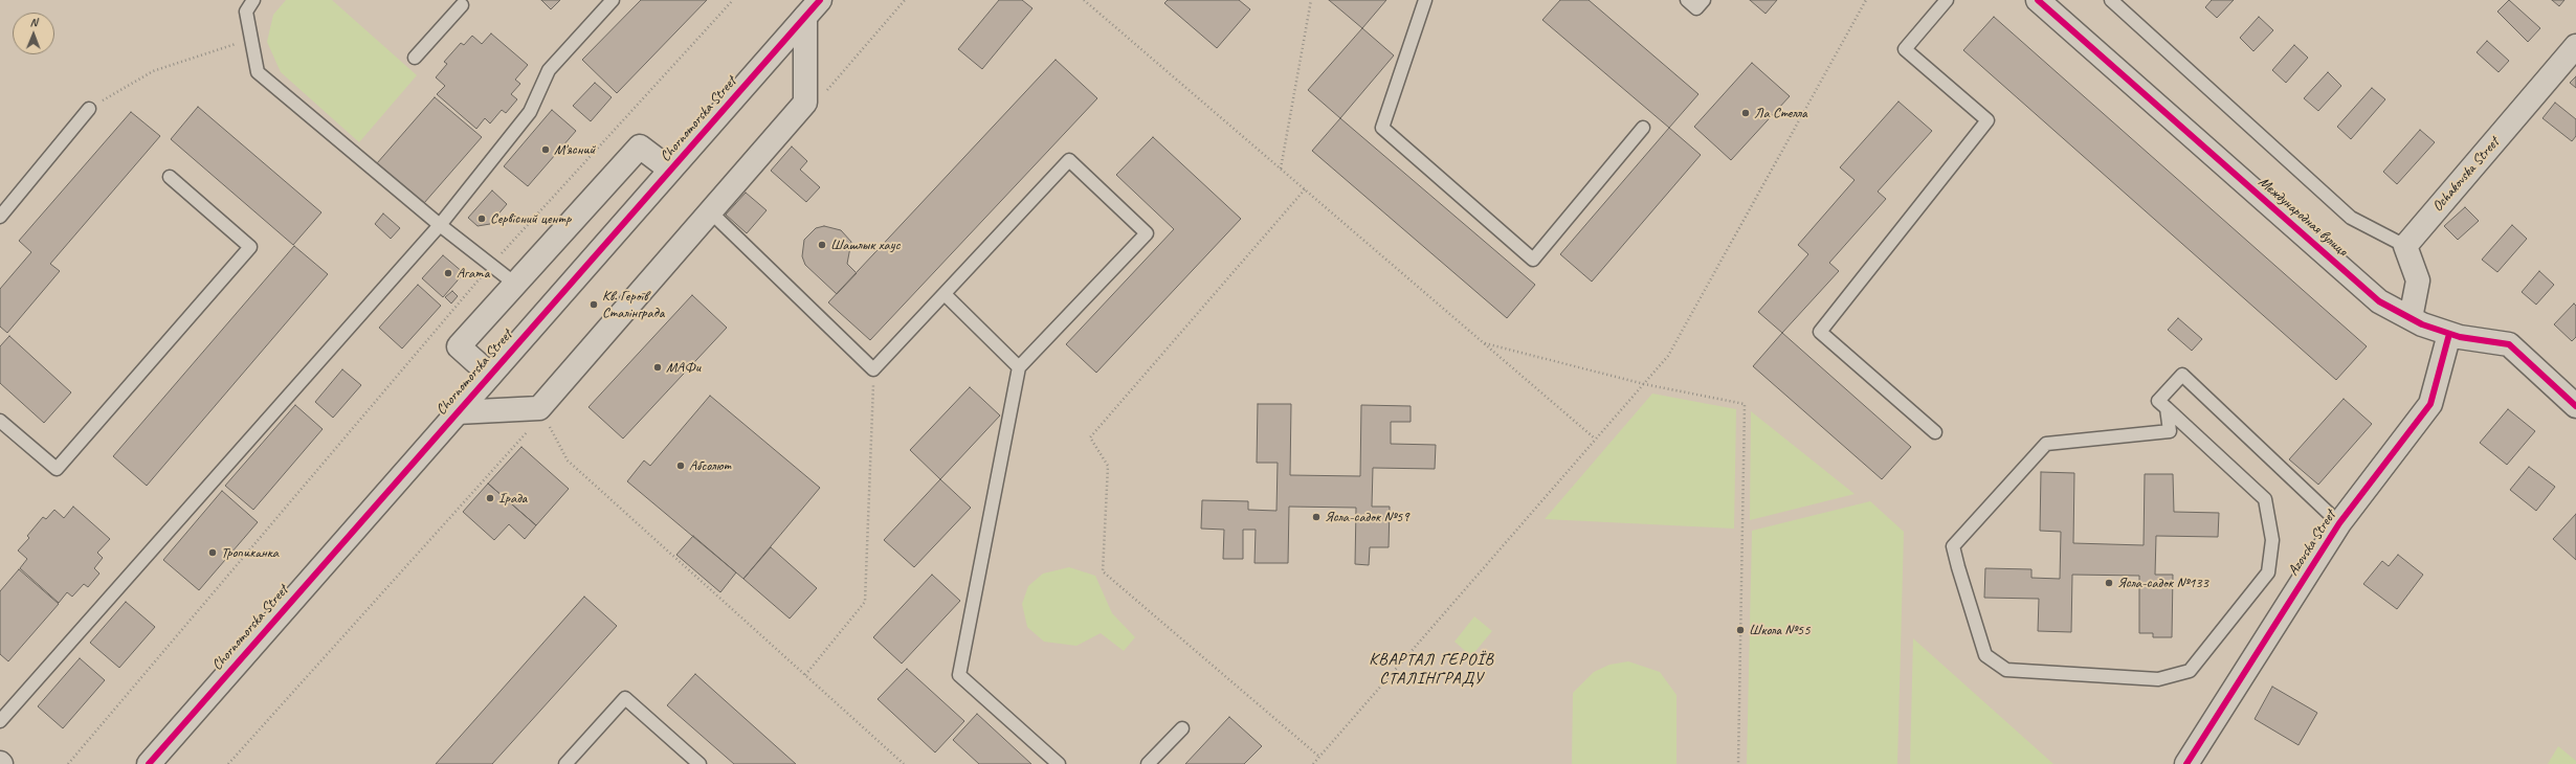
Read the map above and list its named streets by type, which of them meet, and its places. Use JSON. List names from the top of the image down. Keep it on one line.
{"streets":{"street":["Chornomorska Street","Ochakovska Street","Мєждународная вулиця","Azovska Street"]},"crossings":[["Мєждународная вулиця","Azovska Street"]],"districts":["КВАРТАЛ ГЕРОЇВ СТАЛІНГРАДУ"],"places":["Ла Стелла","М'ясний","Сервісний центр","Шашлык хаус","Агата","Кв. Героїв Сталінграда","МАФи","Абсолют","Ірада","Ясла-садок №59","Тропиканка","Ясла-садок №133","Школа №55"],"north":"top"}
